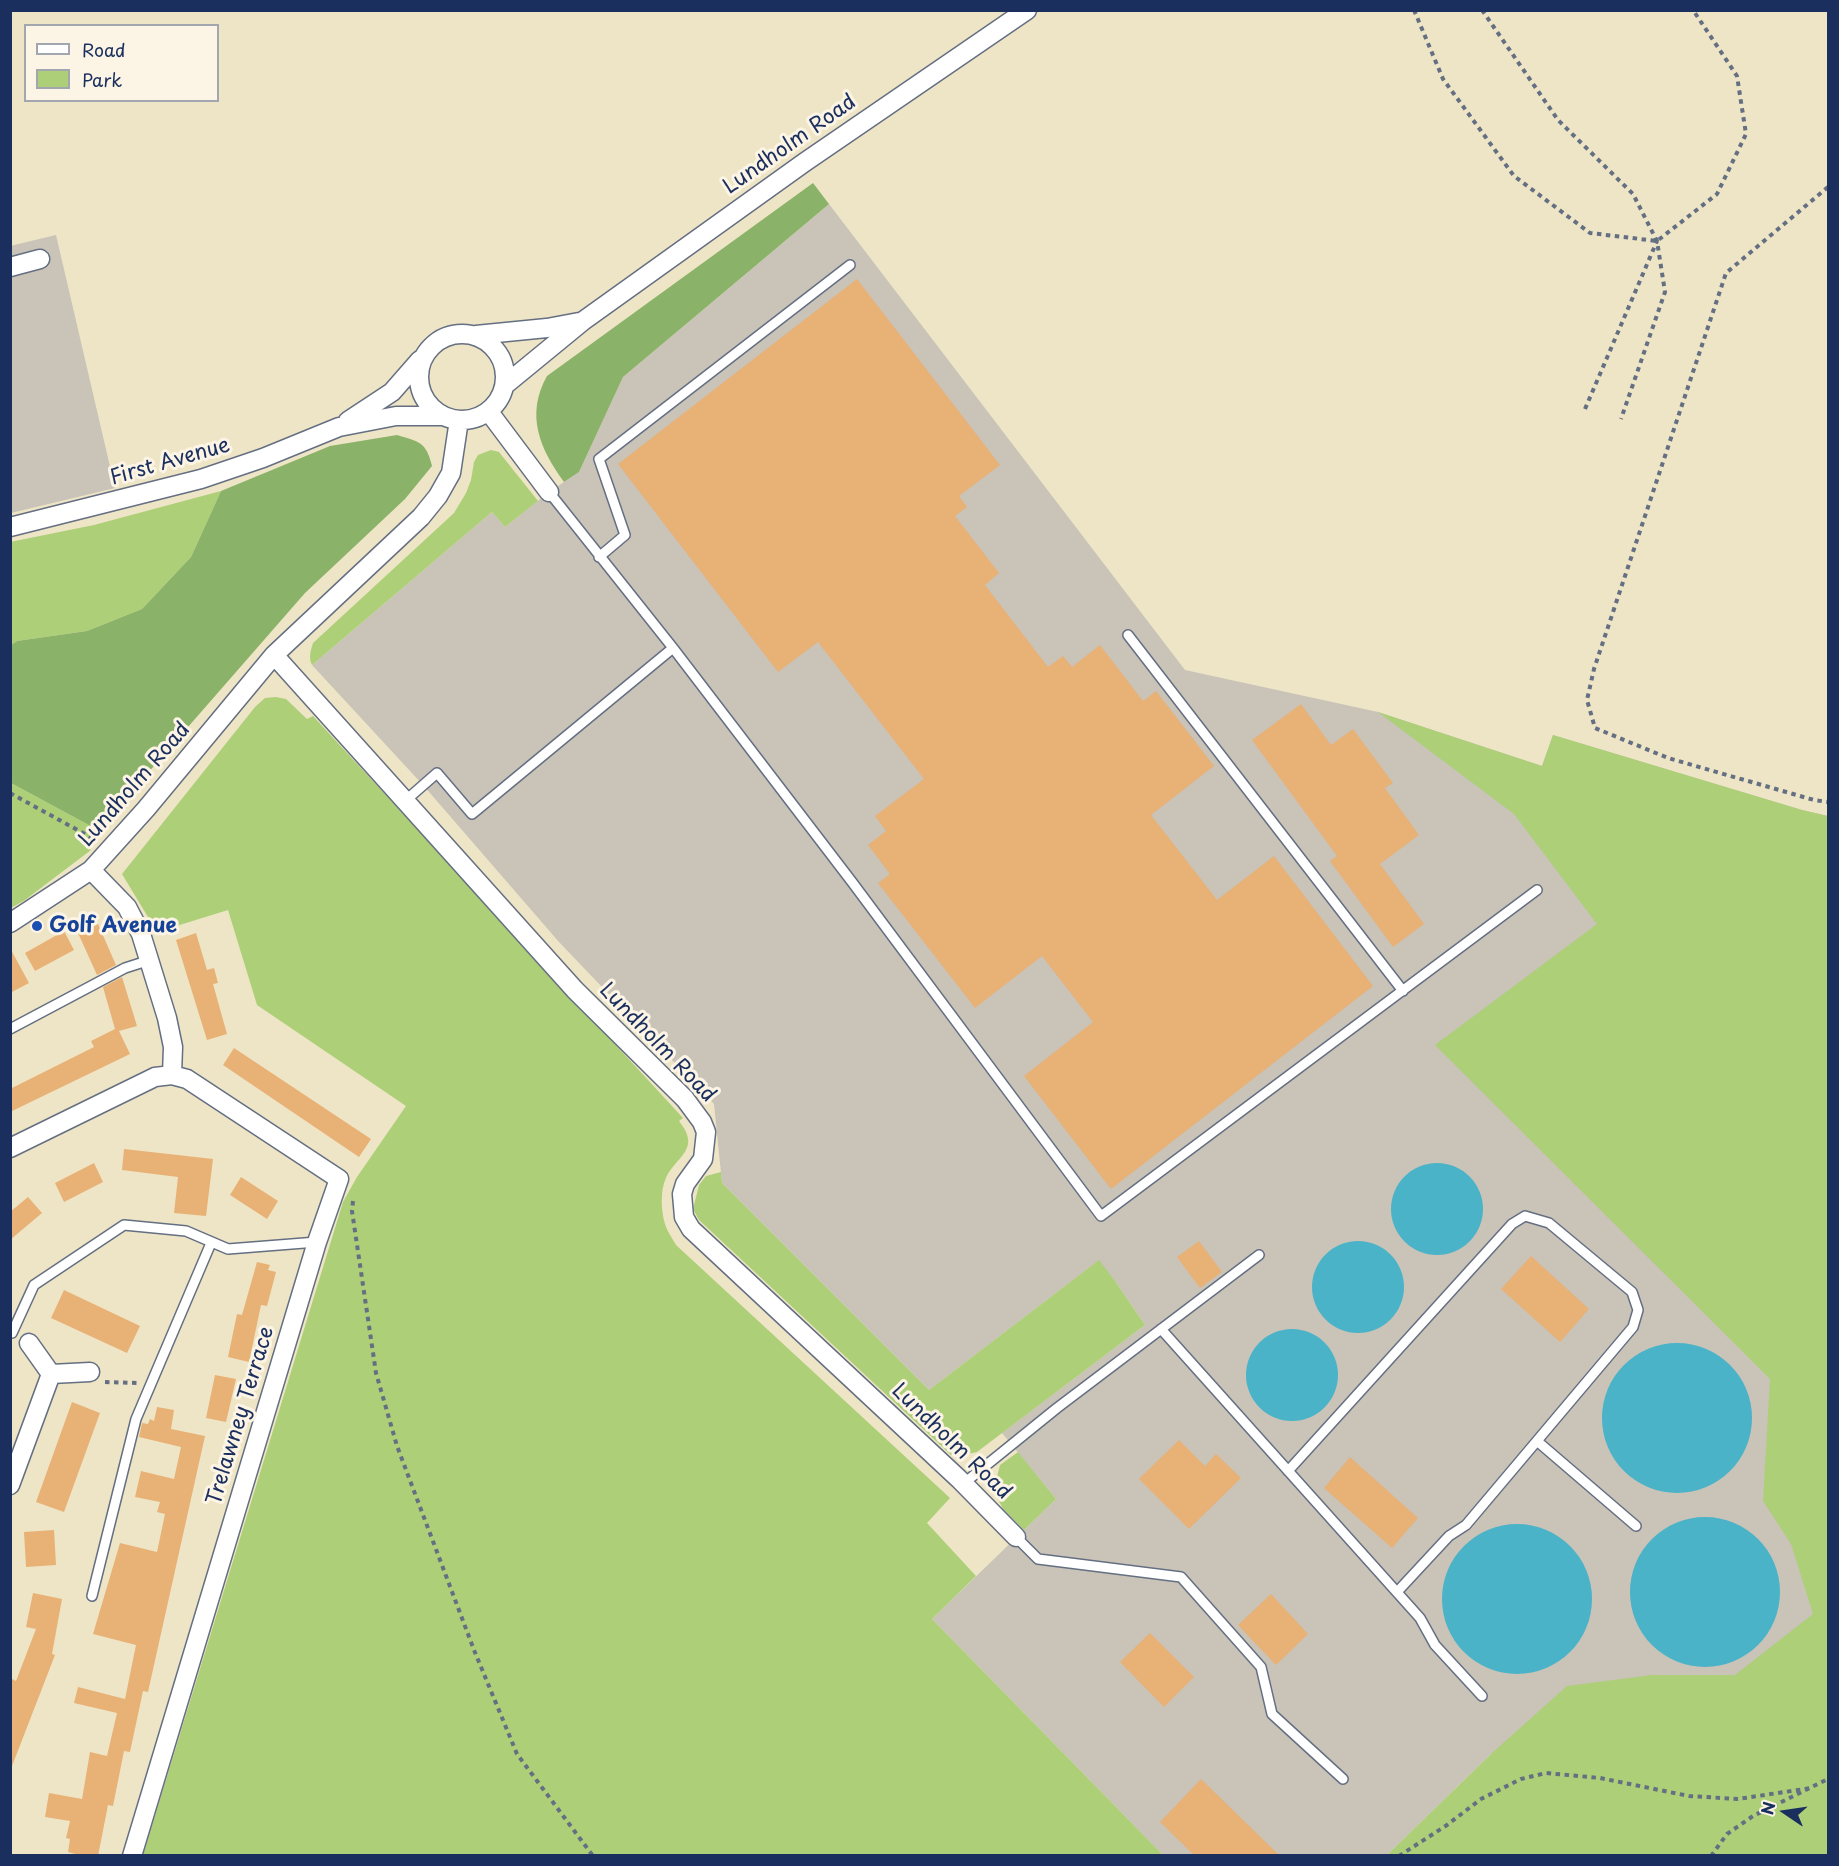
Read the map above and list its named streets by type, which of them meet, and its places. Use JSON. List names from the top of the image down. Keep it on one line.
{"streets":{"street":["Lundholm Road","First Avenue","Trelawney Terrace"]},"crossings":[["Lundholm Road","First Avenue"]],"places":["Golf Avenue"],"legend":["Road","Park"],"north":"left"}
